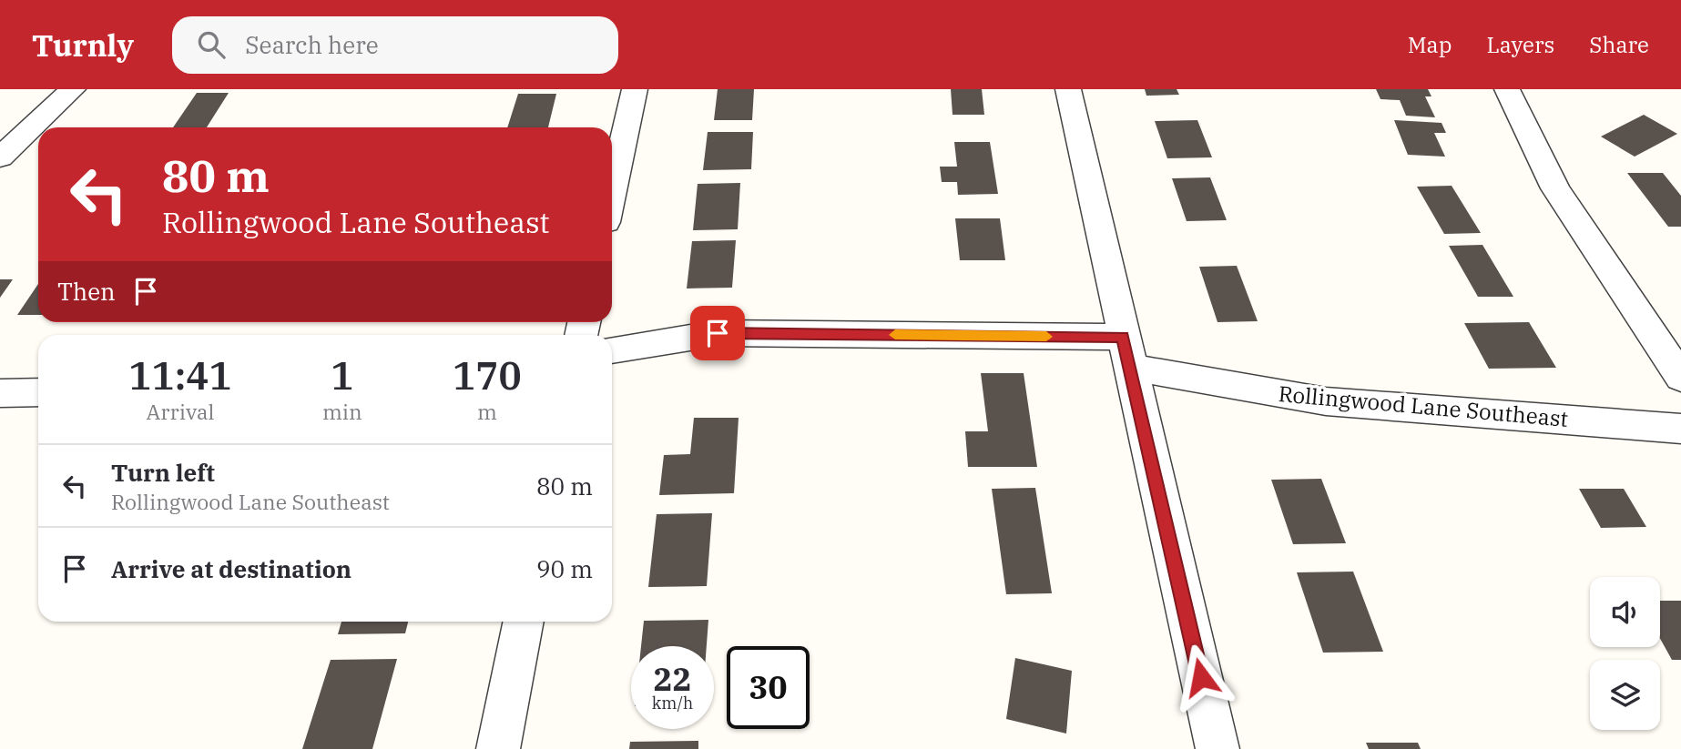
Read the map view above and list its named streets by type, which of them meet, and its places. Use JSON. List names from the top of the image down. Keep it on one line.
{"streets":{"street":["Rollingwood Lane Southeast"]},"page":{"header":"Turnly","search":"Search here","nav":["Map","Layers","Share"],"turn":["80 m","Rollingwood Lane Southeast"],"then":"Then","eta":["11:41","Arrival","1","min","170","m"],"list":[{"name":"Turn left","note":"Rollingwood Lane Southeast","value":"80 m"},{"name":"Arrive at destination","value":"90 m"}],"speed":"22 km/h","limit":"30"}}
